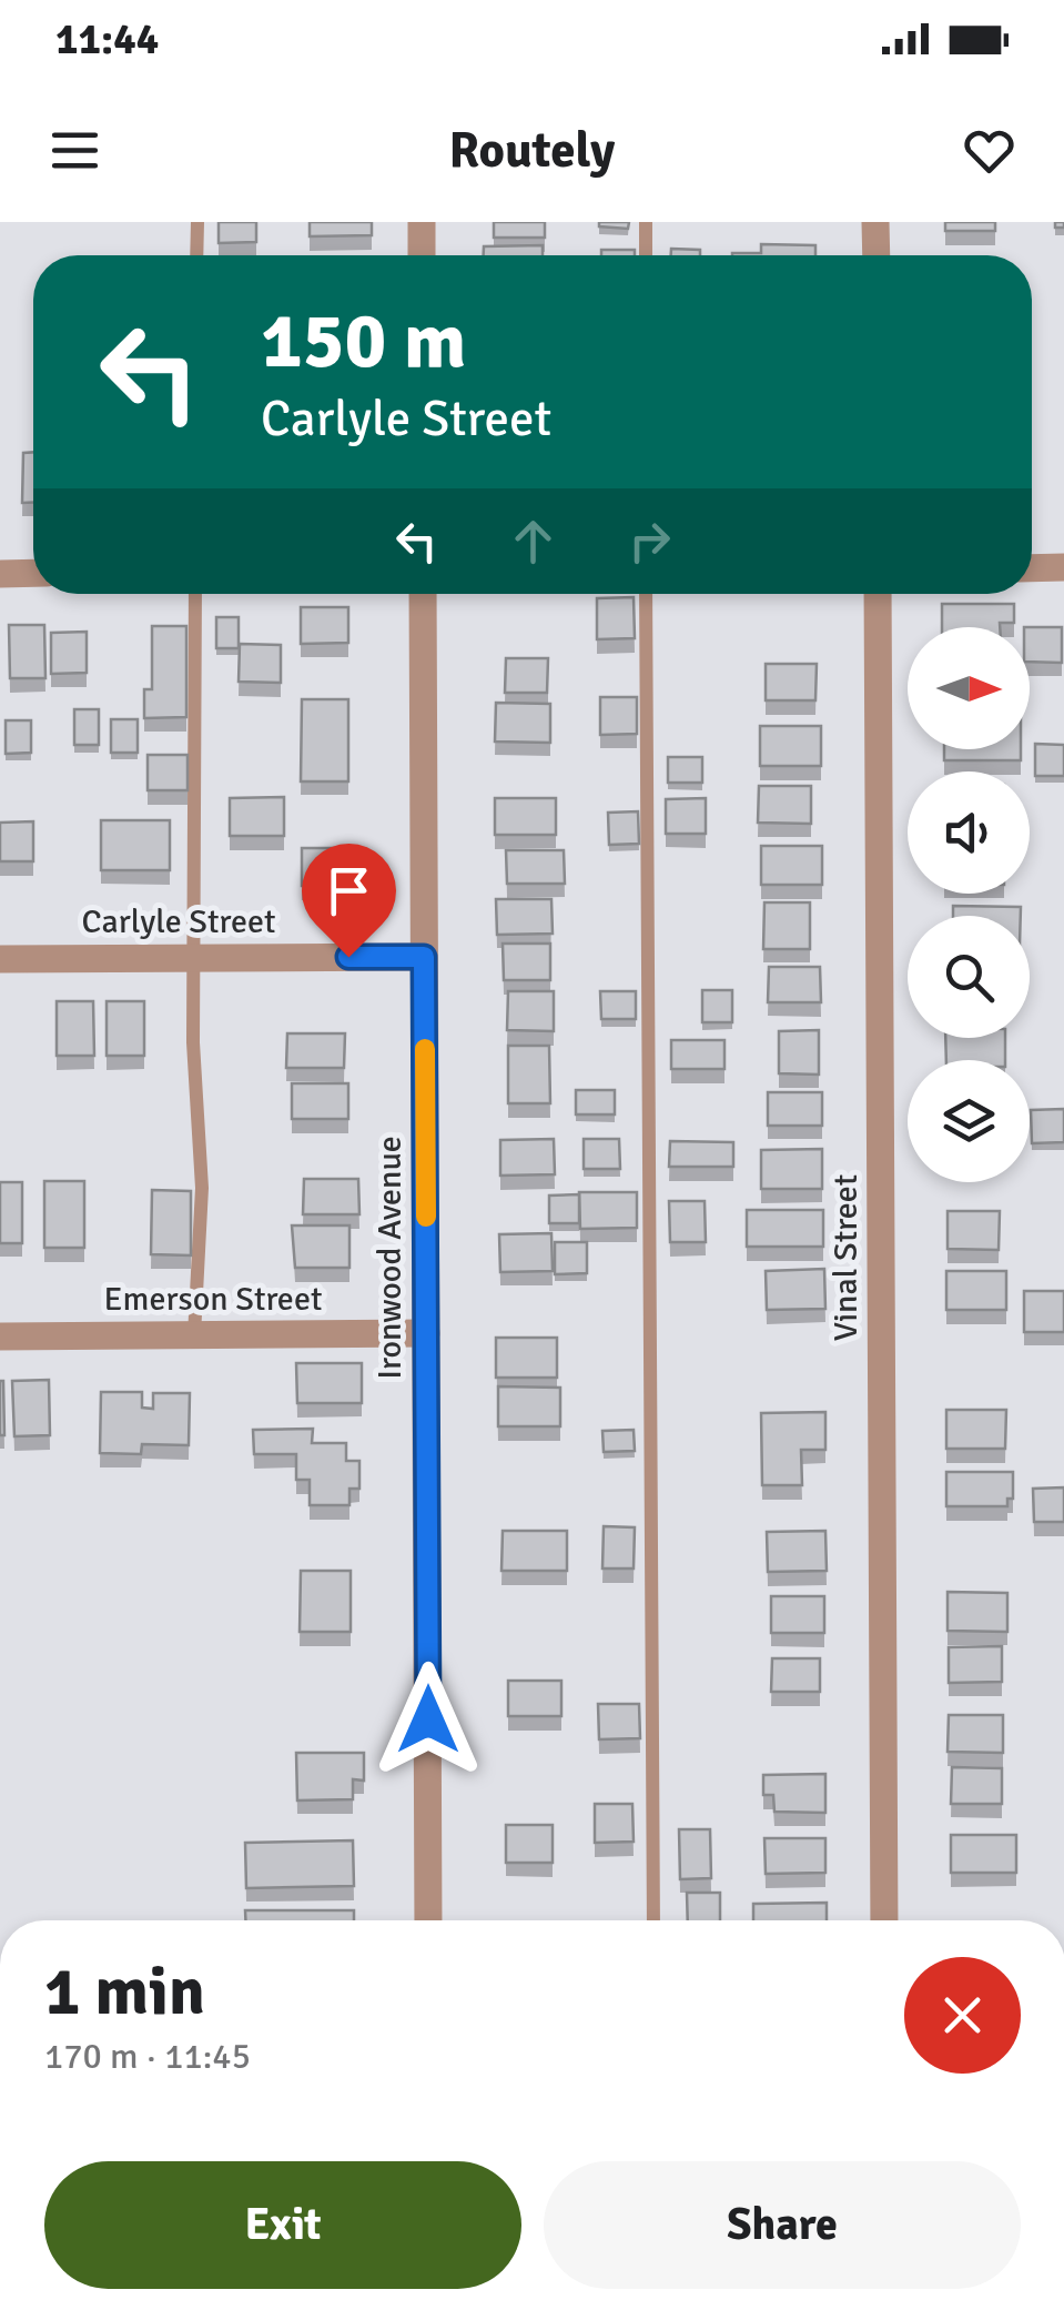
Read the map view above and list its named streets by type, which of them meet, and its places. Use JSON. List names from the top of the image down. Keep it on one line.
{"streets":{"street":["Carlyle Street","Ironwood Avenue","Vinal Street","Emerson Street"]},"crossings":[["Carlyle Street","Ironwood Avenue"],["Ironwood Avenue","Emerson Street"]],"north":"right","page":{"status":"11:44","header":"Routely","turn":["150 m","Carlyle Street"],"heading":["1 min","170 m · 11:45"],"buttons":["Exit","Share"]}}
